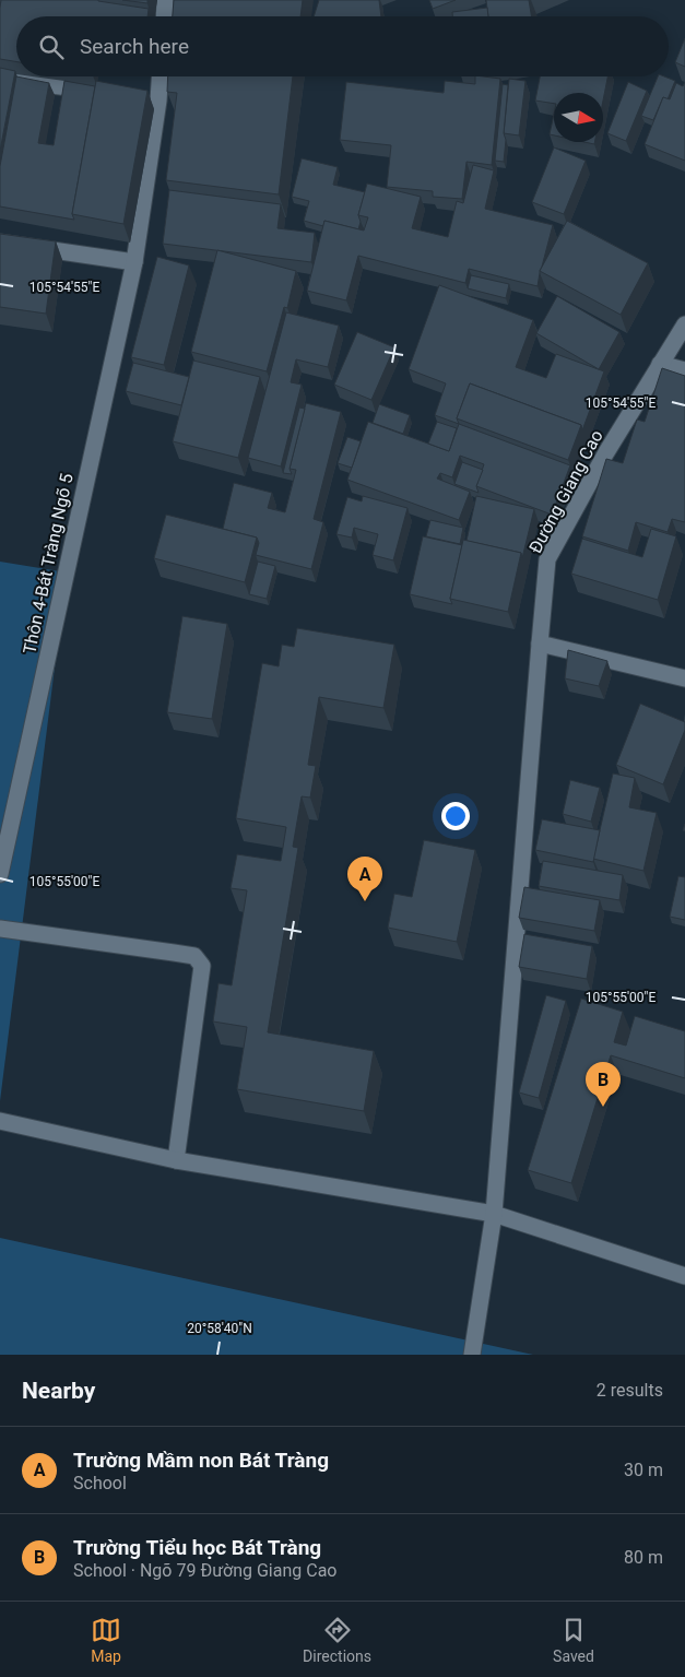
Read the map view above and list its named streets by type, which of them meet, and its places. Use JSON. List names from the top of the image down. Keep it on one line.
{"streets":{"street":["Đường Giang Cao","Thôn 4-Bát Tràng Ngõ 5"]},"north":"right","page":{"search":"Search here","pins":["A","B"],"heading":["Nearby","2 results"],"list":[{"mark":"A","name":"Trường Mầm non Bát Tràng","note":"School","value":"30 m"},{"mark":"B","name":"Trường Tiểu học Bát Tràng","note":"School · Ngõ 79 Đường Giang Cao","value":"80 m"}],"nav":["Map","Directions","Saved"]},"coordinates":["105°54'55\"E","105°55'00\"E","20°58'40\"N"]}
